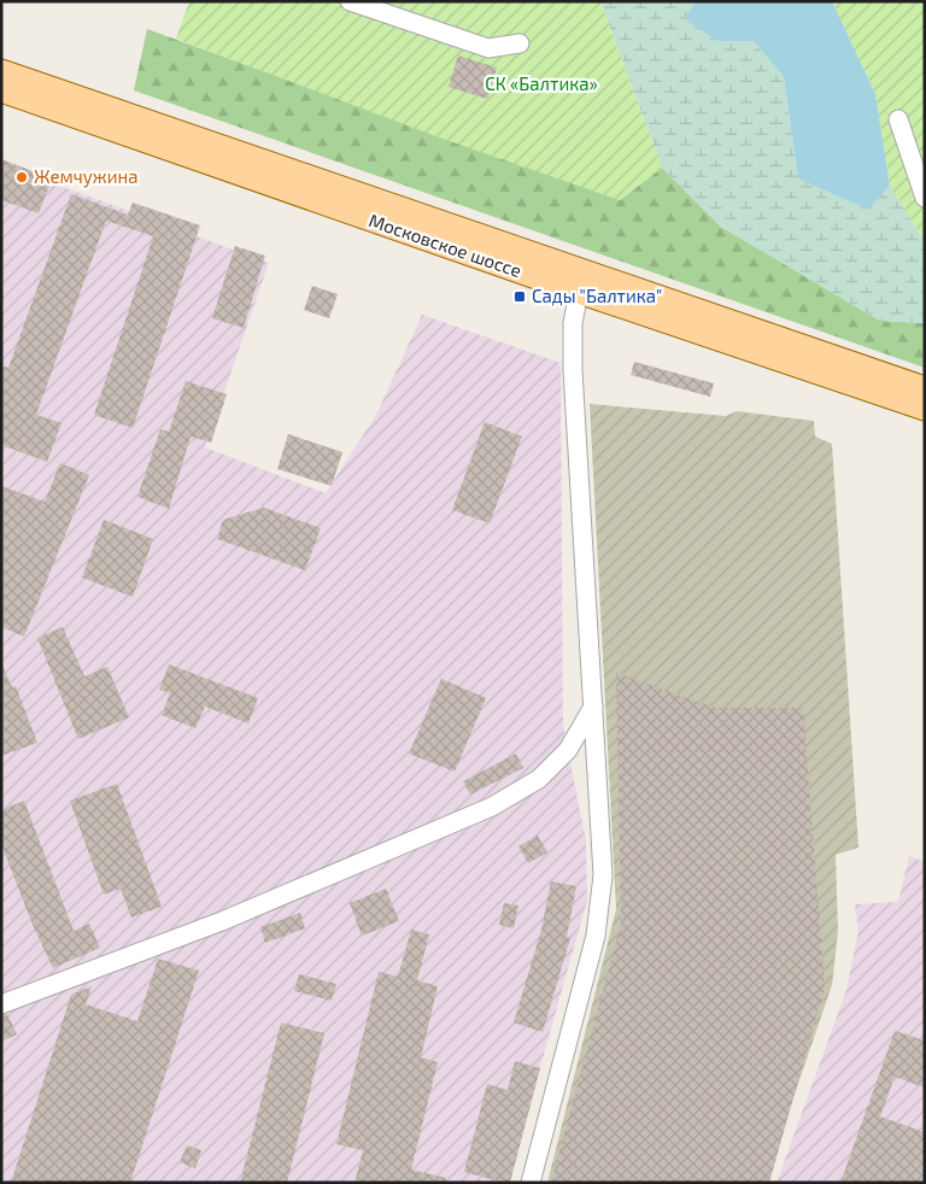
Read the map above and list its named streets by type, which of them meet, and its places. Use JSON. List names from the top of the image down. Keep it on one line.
{"streets":{"main road":["Московское шоссе"]},"parks":["СК «Балтика»"],"places":{"other":["Жемчужина"],"transit":["Сады \"Балтика\""]}}
